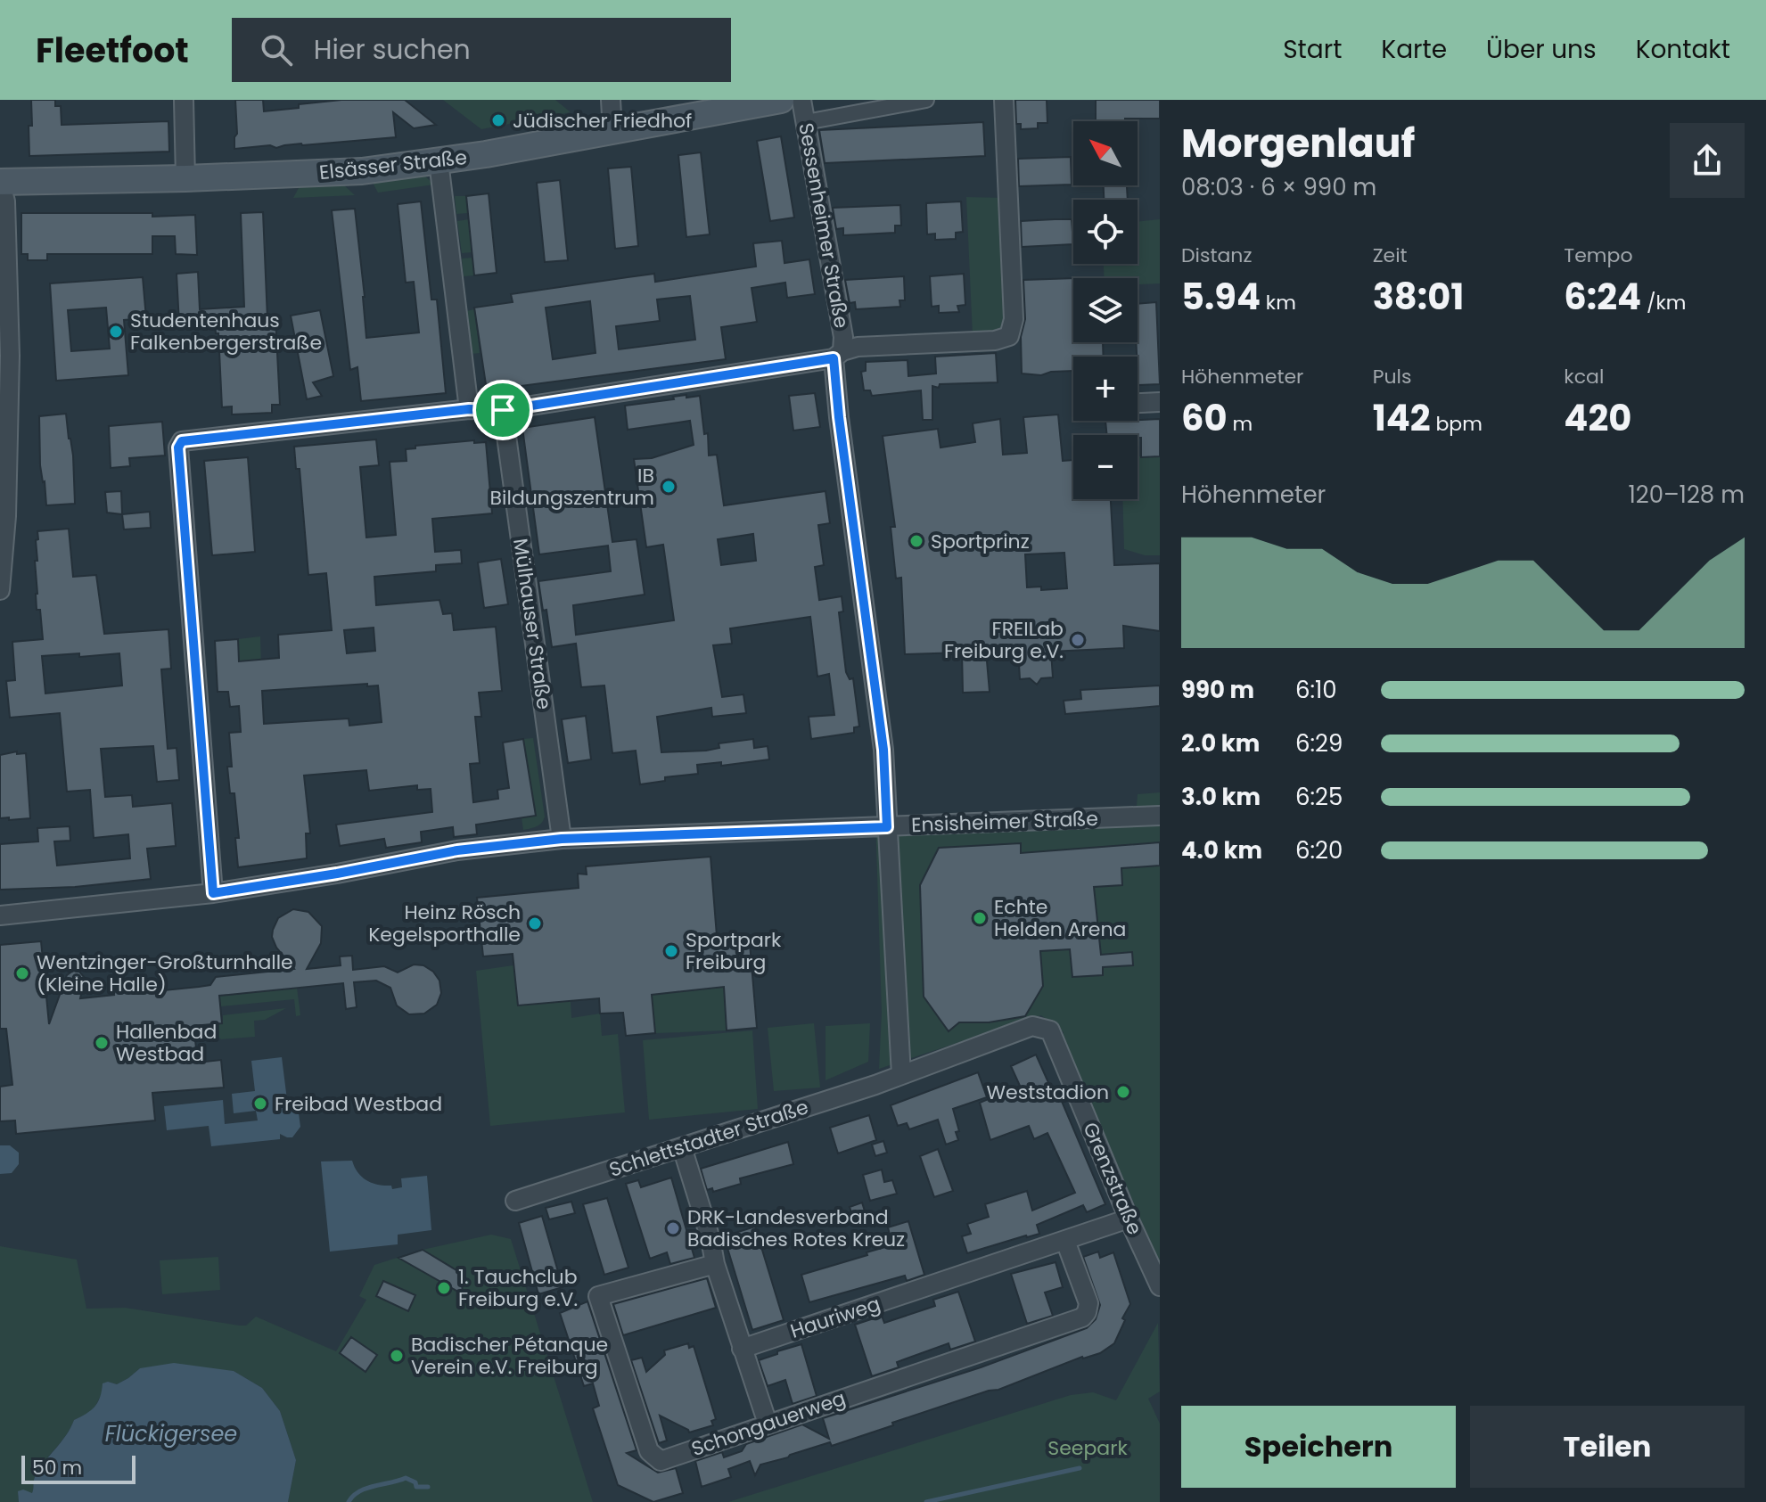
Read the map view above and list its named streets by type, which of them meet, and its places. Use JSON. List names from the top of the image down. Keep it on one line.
{"streets":{"main road":["Elsässer Straße"],"street":["Sessenheimer Straße","Mülhauser Straße","Ensisheimer Straße","Schlettstadter Straße","Grenzstraße","Hauriweg","Schongauerweg"]},"crossings":[["Sessenheimer Straße","Ensisheimer Straße"],["Mülhauser Straße","Ensisheimer Straße"],["Schlettstadter Straße","Grenzstraße"],["Grenzstraße","Hauriweg"],["Hauriweg","Schongauerweg"]],"water":["Flückigersee"],"parks":["Seepark"],"places":["Jüdischer Friedhof","Studentenhaus Falkenbergerstraße","IB Bildungszentrum","Sportprinz","FREILab Freiburg e.V.","Echte Helden Arena","Heinz Rösch Kegelsporthalle","Sportpark Freiburg","Wentzinger-Großturnhalle (Kleine Halle)","Hallenbad Westbad","Weststadion","Freibad Westbad","DRK-Landesverband Badisches Rotes Kreuz","1. Tauchclub Freiburg e.V.","Badischer Pétanque Verein e.V. Freiburg"],"scale_bar":"50 m","north":"top left","page":{"header":"Fleetfoot","search":"Hier suchen","nav":["Start","Karte","Über uns","Kontakt"],"heading":["Morgenlauf","08:03 · 6 × 990 m"],"map_buttons":["+","−"],"stats":[["Distanz","5.94 km"],["Zeit","38:01"],["Tempo","6:24 /km"],["Höhenmeter","60 m"],["Puls","142 bpm"],["kcal","420"]],"chart":["Höhenmeter","120–128 m"],"list":[{"name":"990 m","note":"6:10"},{"name":"2.0 km","note":"6:29"},{"name":"3.0 km","note":"6:25"},{"name":"4.0 km","note":"6:20"}],"buttons":["Speichern","Teilen"],"scale":"50 m"}}
